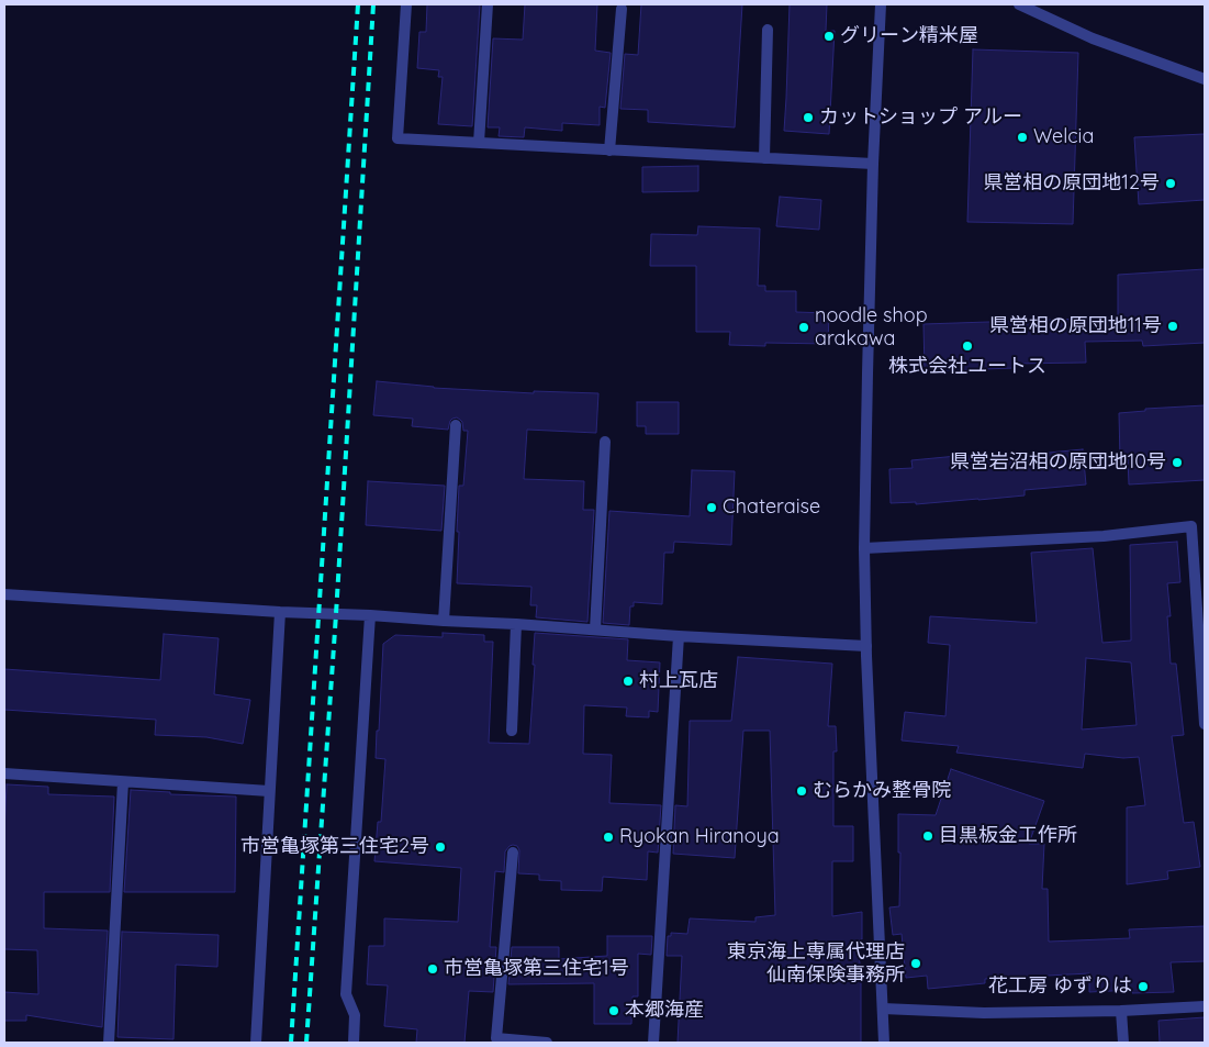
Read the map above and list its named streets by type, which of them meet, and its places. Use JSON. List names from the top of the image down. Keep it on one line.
{"places":["グリーン精米屋","カットショップ アルー","Welcia","県営相の原団地12号","県営相の原団地11号","noodle shop arakawa","株式会社ユートス","県営岩沼相の原団地10号","Chateraise","村上瓦店","むらかみ整骨院","目黒板金工作所","Ryokan Hiranoya","市営亀塚第三住宅2号","東京海上専属代理店 仙南保険事務所","市営亀塚第三住宅1号","花工房 ゆずりは","本郷海産"]}
